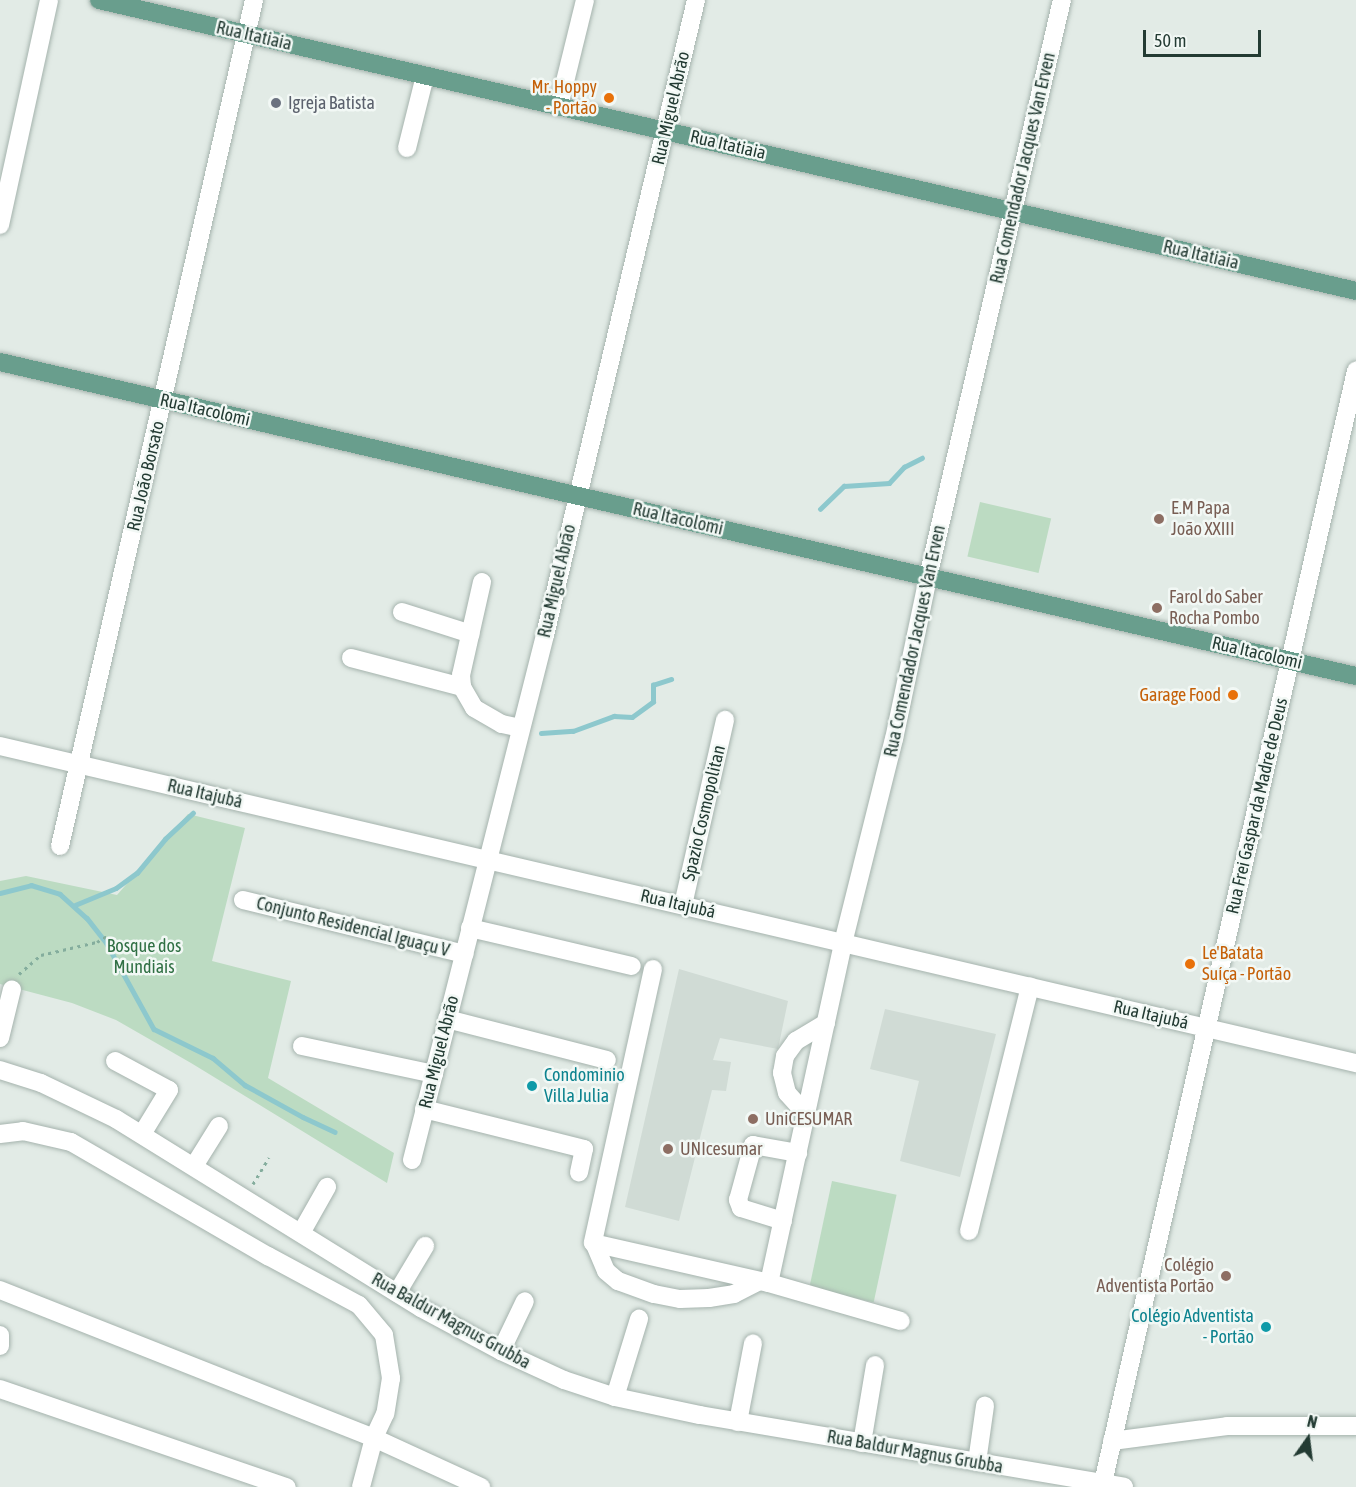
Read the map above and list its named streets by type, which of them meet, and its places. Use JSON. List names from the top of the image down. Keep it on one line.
{"streets":{"main road":["Rua Itatiaia","Rua Itacolomi"],"street":["Rua Miguel Abrão","Rua Comendador Jacques Van Erven","Rua João Borsato","Rua Itajubá","Rua Frei Gaspar da Madre de Deus","Spazio Cosmopolitan","Conjunto Residencial Iguaçu V","Rua Baldur Magnus Grubba"]},"crossings":[["Rua Itatiaia","Rua Miguel Abrão"],["Rua Itatiaia","Rua Comendador Jacques Van Erven"],["Rua Itatiaia","Rua João Borsato"],["Rua Miguel Abrão","Rua Itacolomi"],["Rua Miguel Abrão","Rua Itajubá"],["Rua Miguel Abrão","Conjunto Residencial Iguaçu V"],["Rua Comendador Jacques Van Erven","Rua Itacolomi"],["Rua Comendador Jacques Van Erven","Rua Itajubá"],["Rua Itacolomi","Rua João Borsato"],["Rua Itacolomi","Rua Frei Gaspar da Madre de Deus"],["Rua João Borsato","Rua Itajubá"],["Rua Itajubá","Rua Frei Gaspar da Madre de Deus"],["Rua Itajubá","Spazio Cosmopolitan"],["Rua Frei Gaspar da Madre de Deus","Rua Baldur Magnus Grubba"]],"parks":["Bosque dos Mundiais"],"places":["Mr. Hoppy - Portão","Igreja Batista","E.M Papa João XXIII","Farol do Saber Rocha Pombo","Garage Food","Le'Batata Suíça - Portão","Condominio Villa Julia","UniCESUMAR","UNIcesumar","Colégio Adventista Portão","Colégio Adventista - Portão"],"scale_bar":"50 m","north":"top"}
